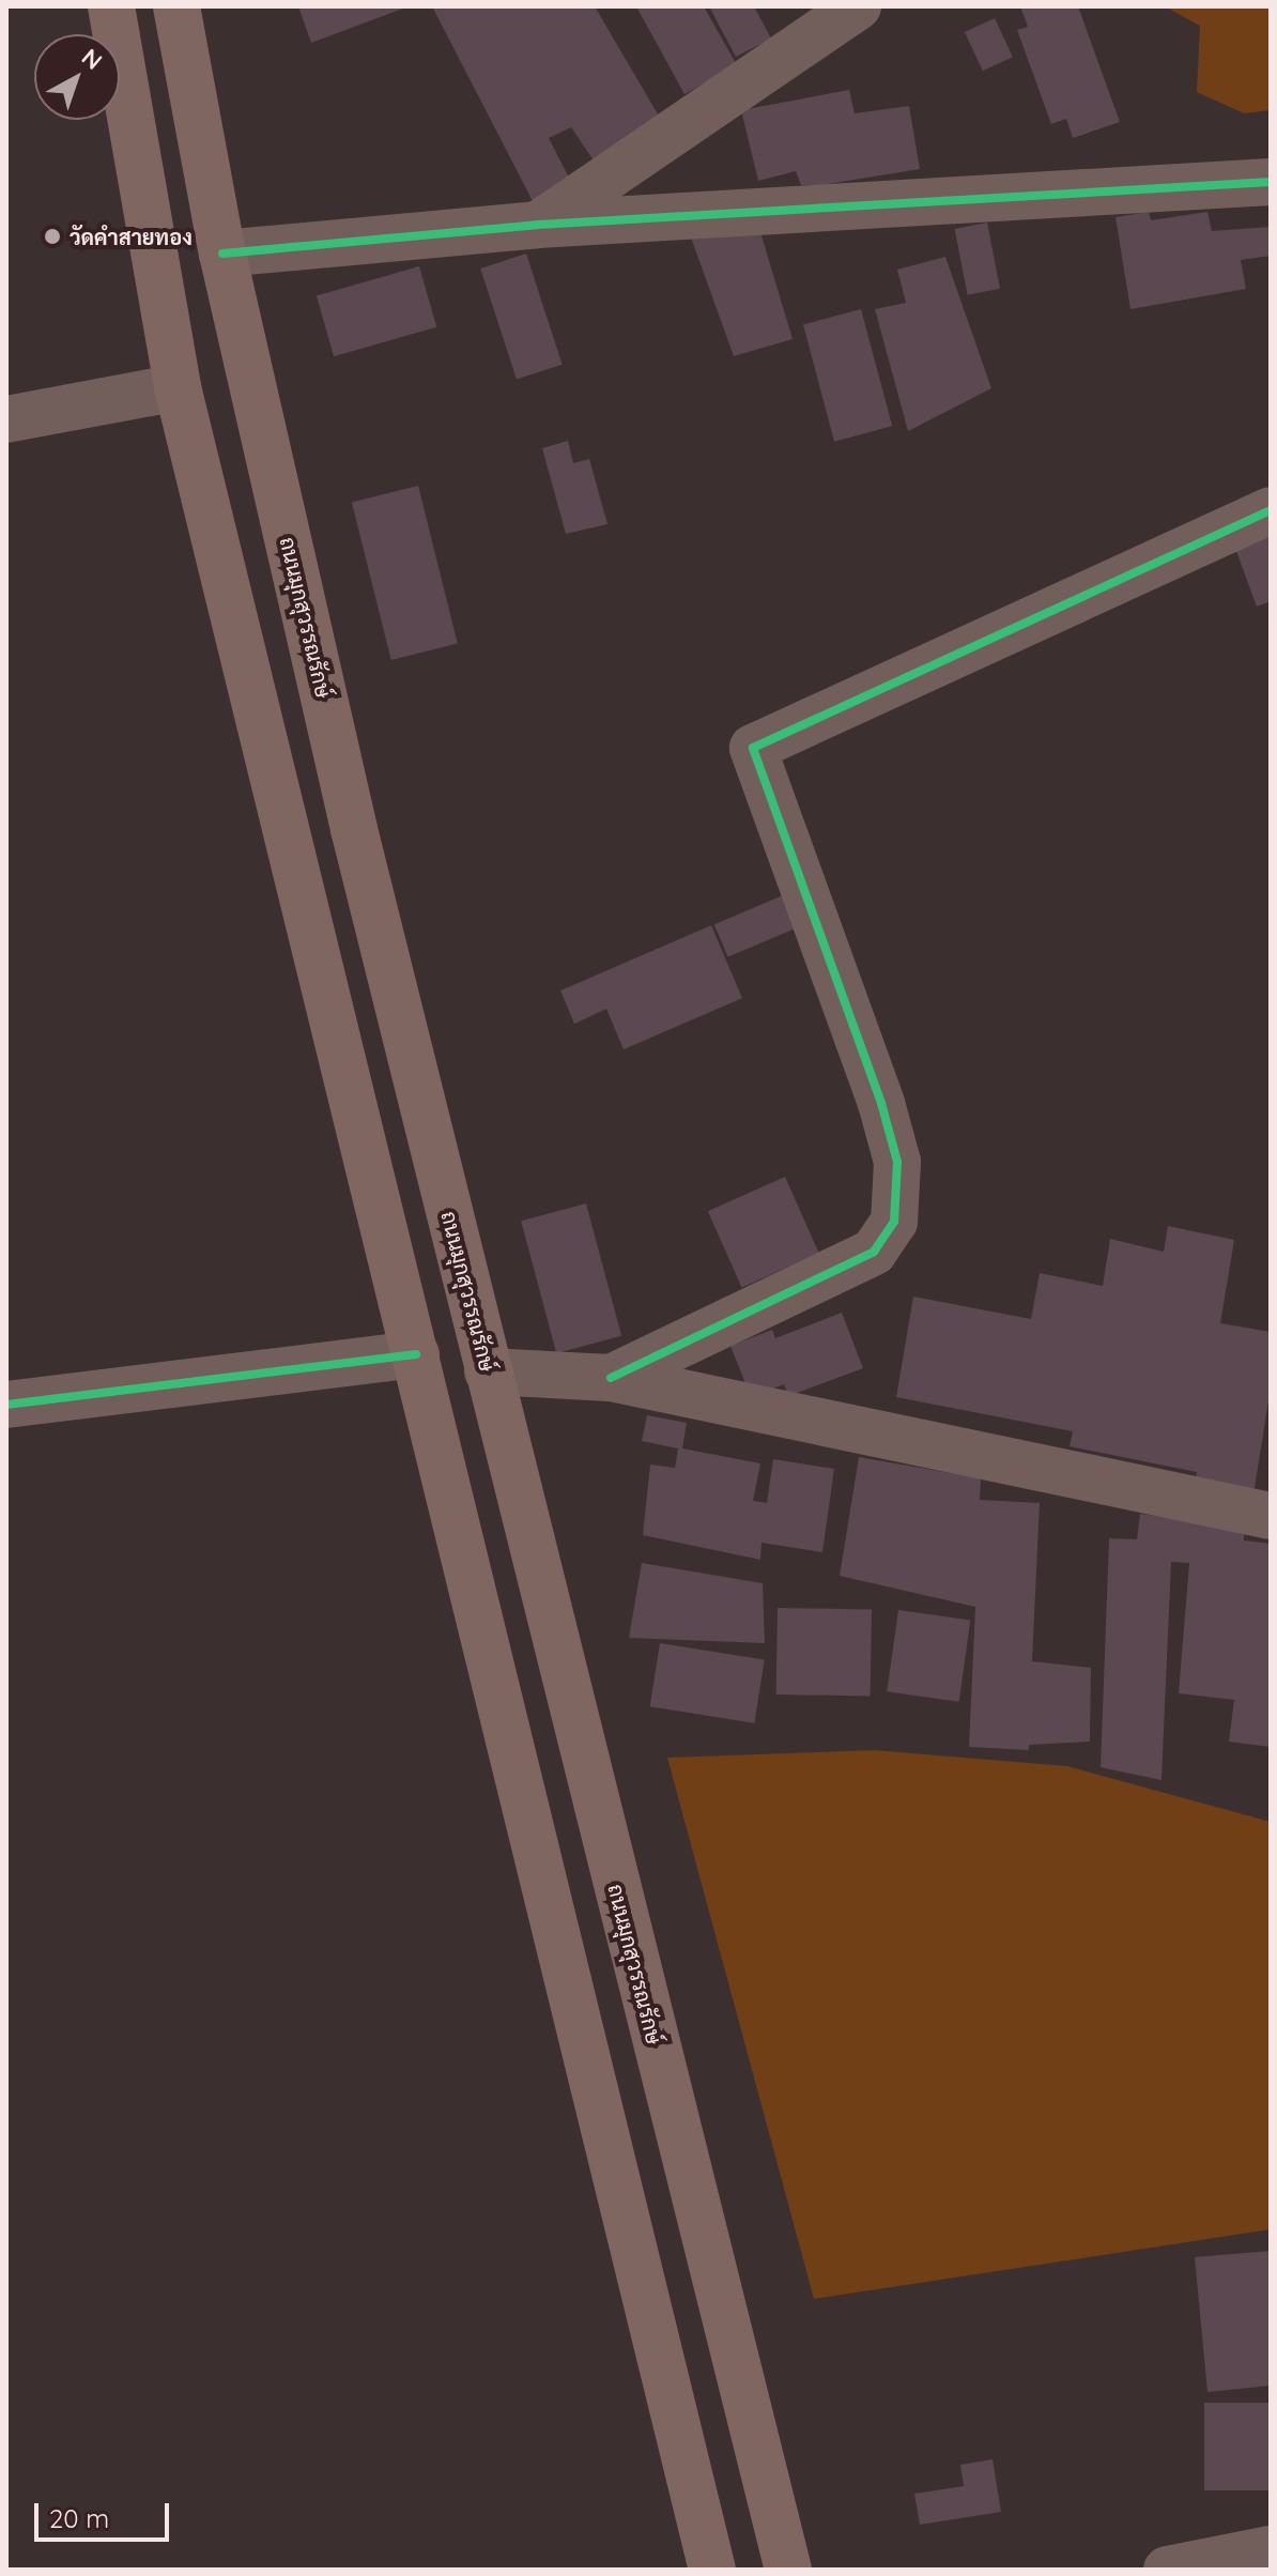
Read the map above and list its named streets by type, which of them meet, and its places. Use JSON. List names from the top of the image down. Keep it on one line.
{"streets":{"main road":["ถนนมุกสุวรรณรักษ์"]},"places":["วัดคำสายทอง"],"scale_bar":"20 m","north":"top right"}
